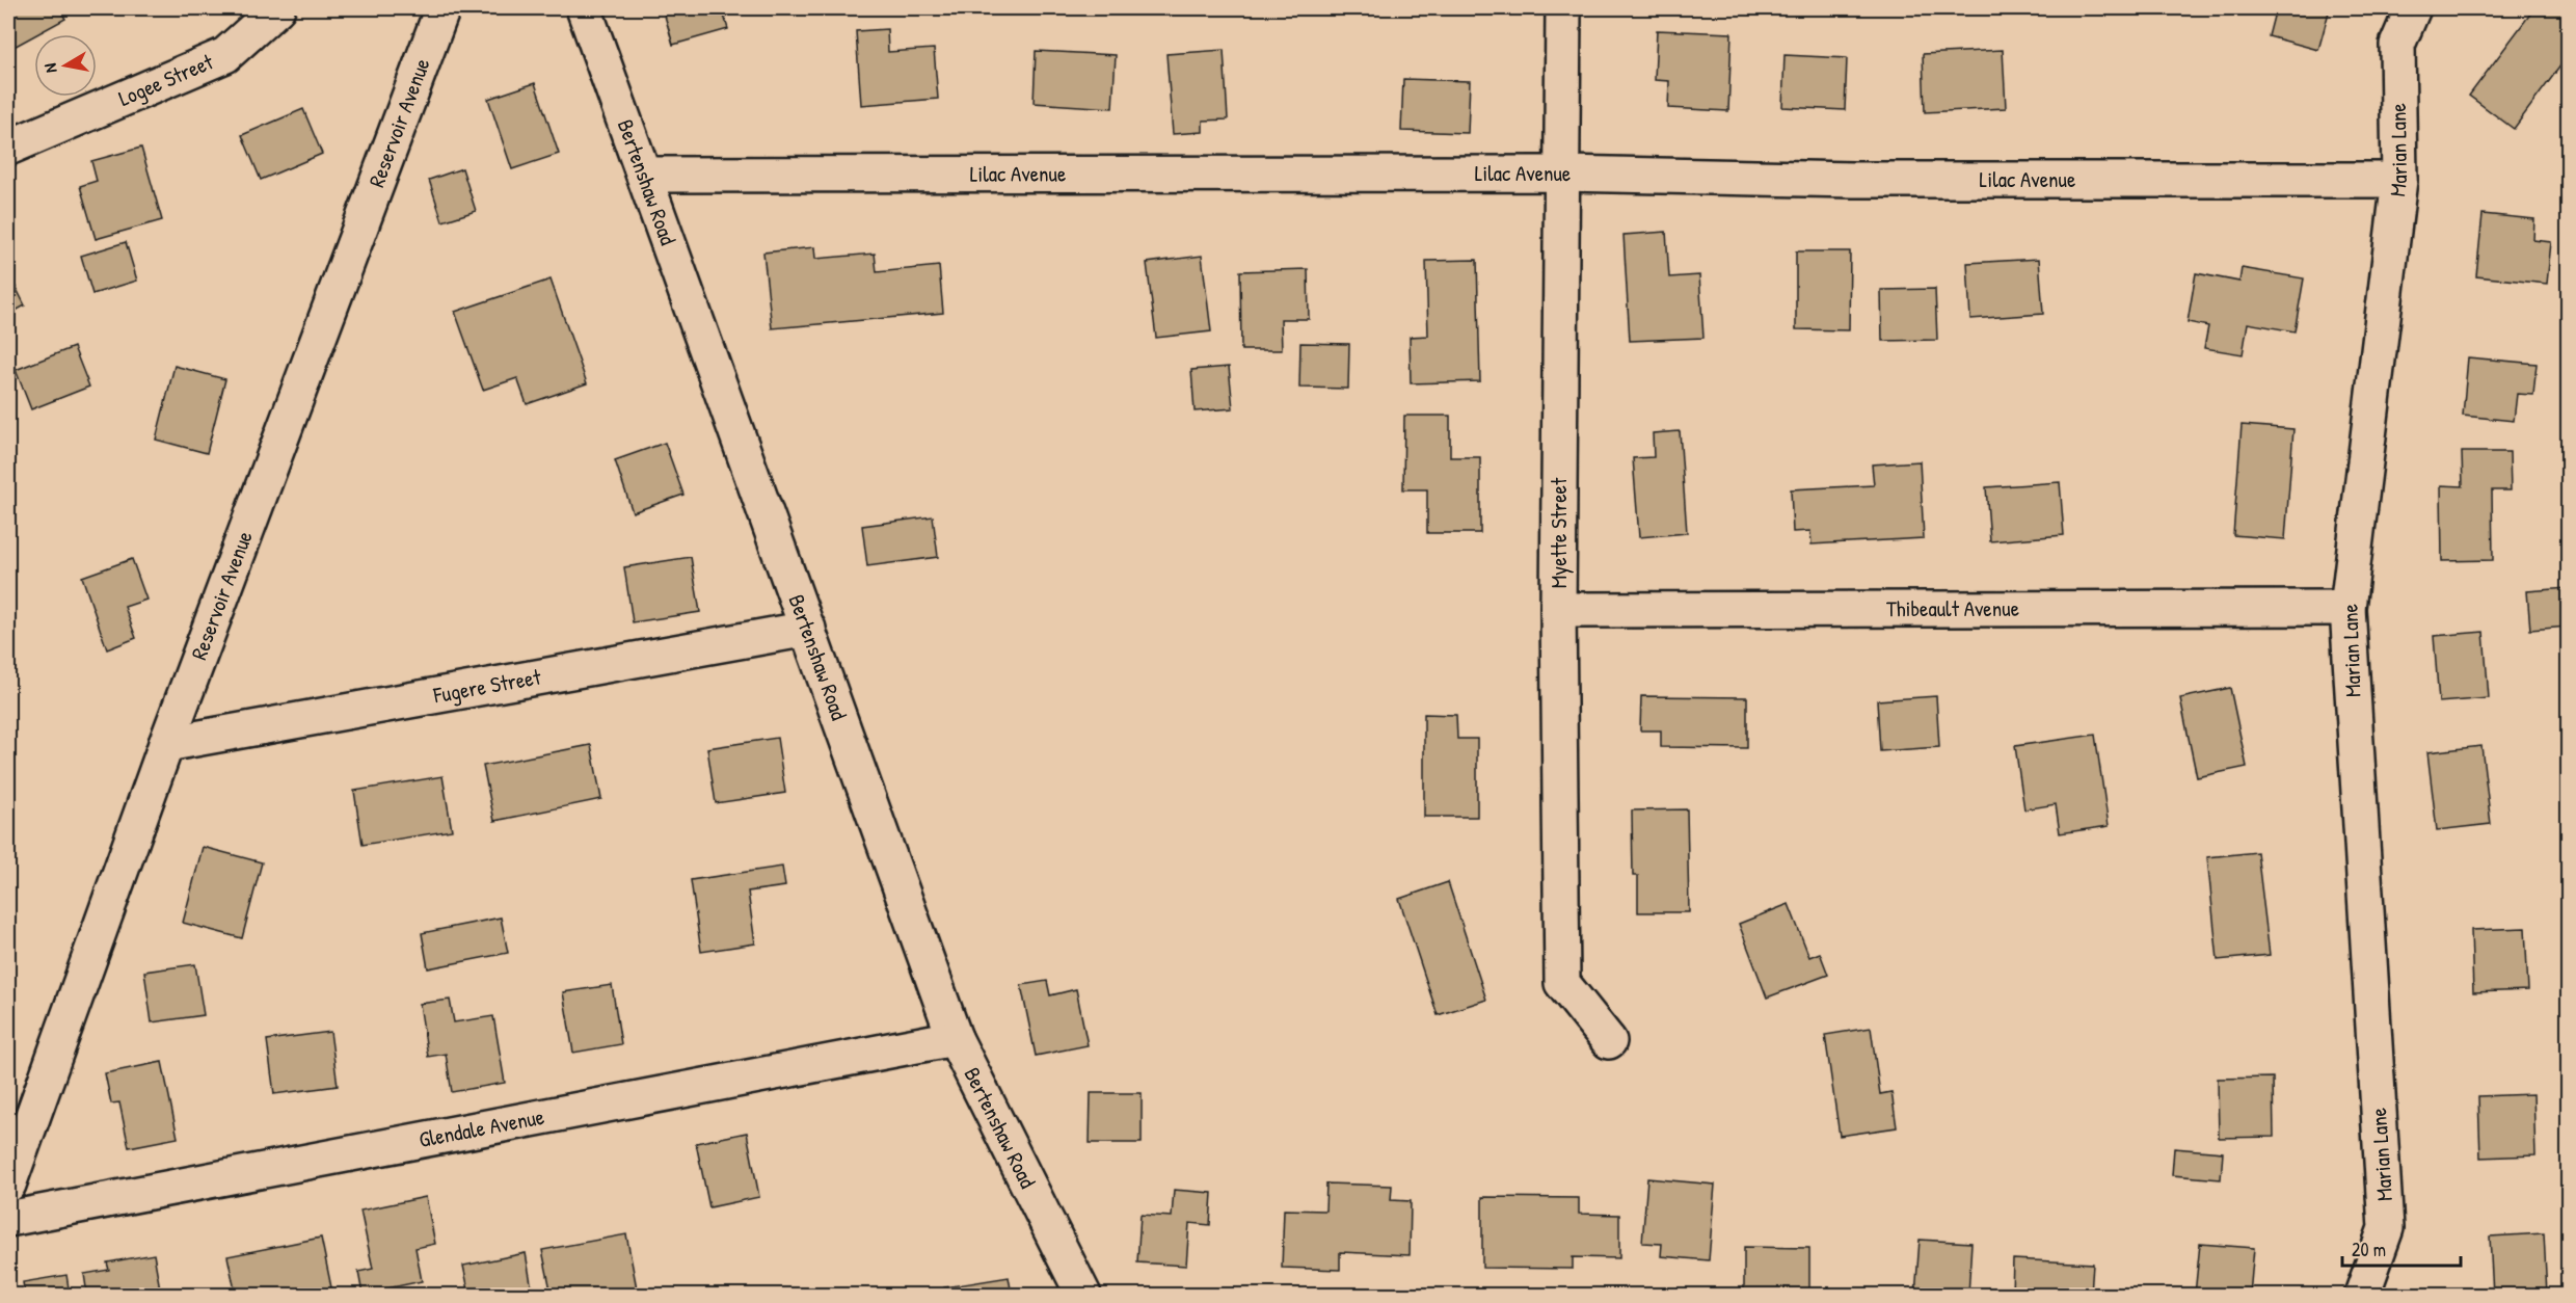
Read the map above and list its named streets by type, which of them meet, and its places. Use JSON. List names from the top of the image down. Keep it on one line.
{"streets":{"street":["Logee Street","Reservoir Avenue","Marian Lane","Lilac Avenue","Bertenshaw Road","Myette Street","Thibeault Avenue","Fugere Street","Glendale Avenue"]},"crossings":[["Reservoir Avenue","Fugere Street"],["Marian Lane","Lilac Avenue"],["Marian Lane","Thibeault Avenue"],["Lilac Avenue","Bertenshaw Road"],["Lilac Avenue","Myette Street"],["Bertenshaw Road","Fugere Street"],["Bertenshaw Road","Glendale Avenue"],["Myette Street","Thibeault Avenue"]],"scale_bar":"20 m","north":"left"}
